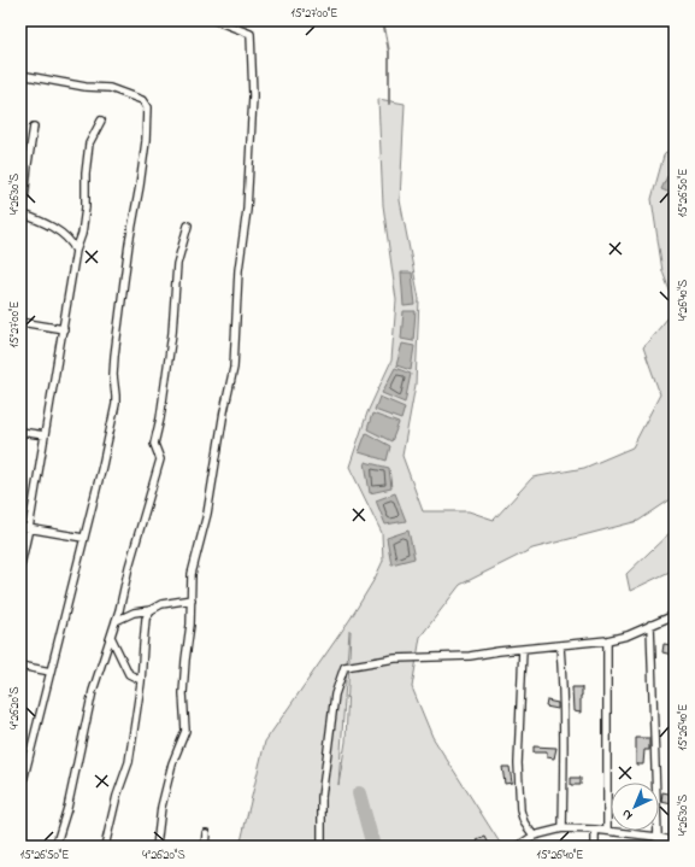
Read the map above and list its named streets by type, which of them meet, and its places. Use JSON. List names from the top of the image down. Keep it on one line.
{"north":"bottom left","coordinates":["15°27'00\"E","15°26'50\"E","4°26'30\"S","4°26'40\"S","4°26'20\"S","15°26'40\"E"]}
